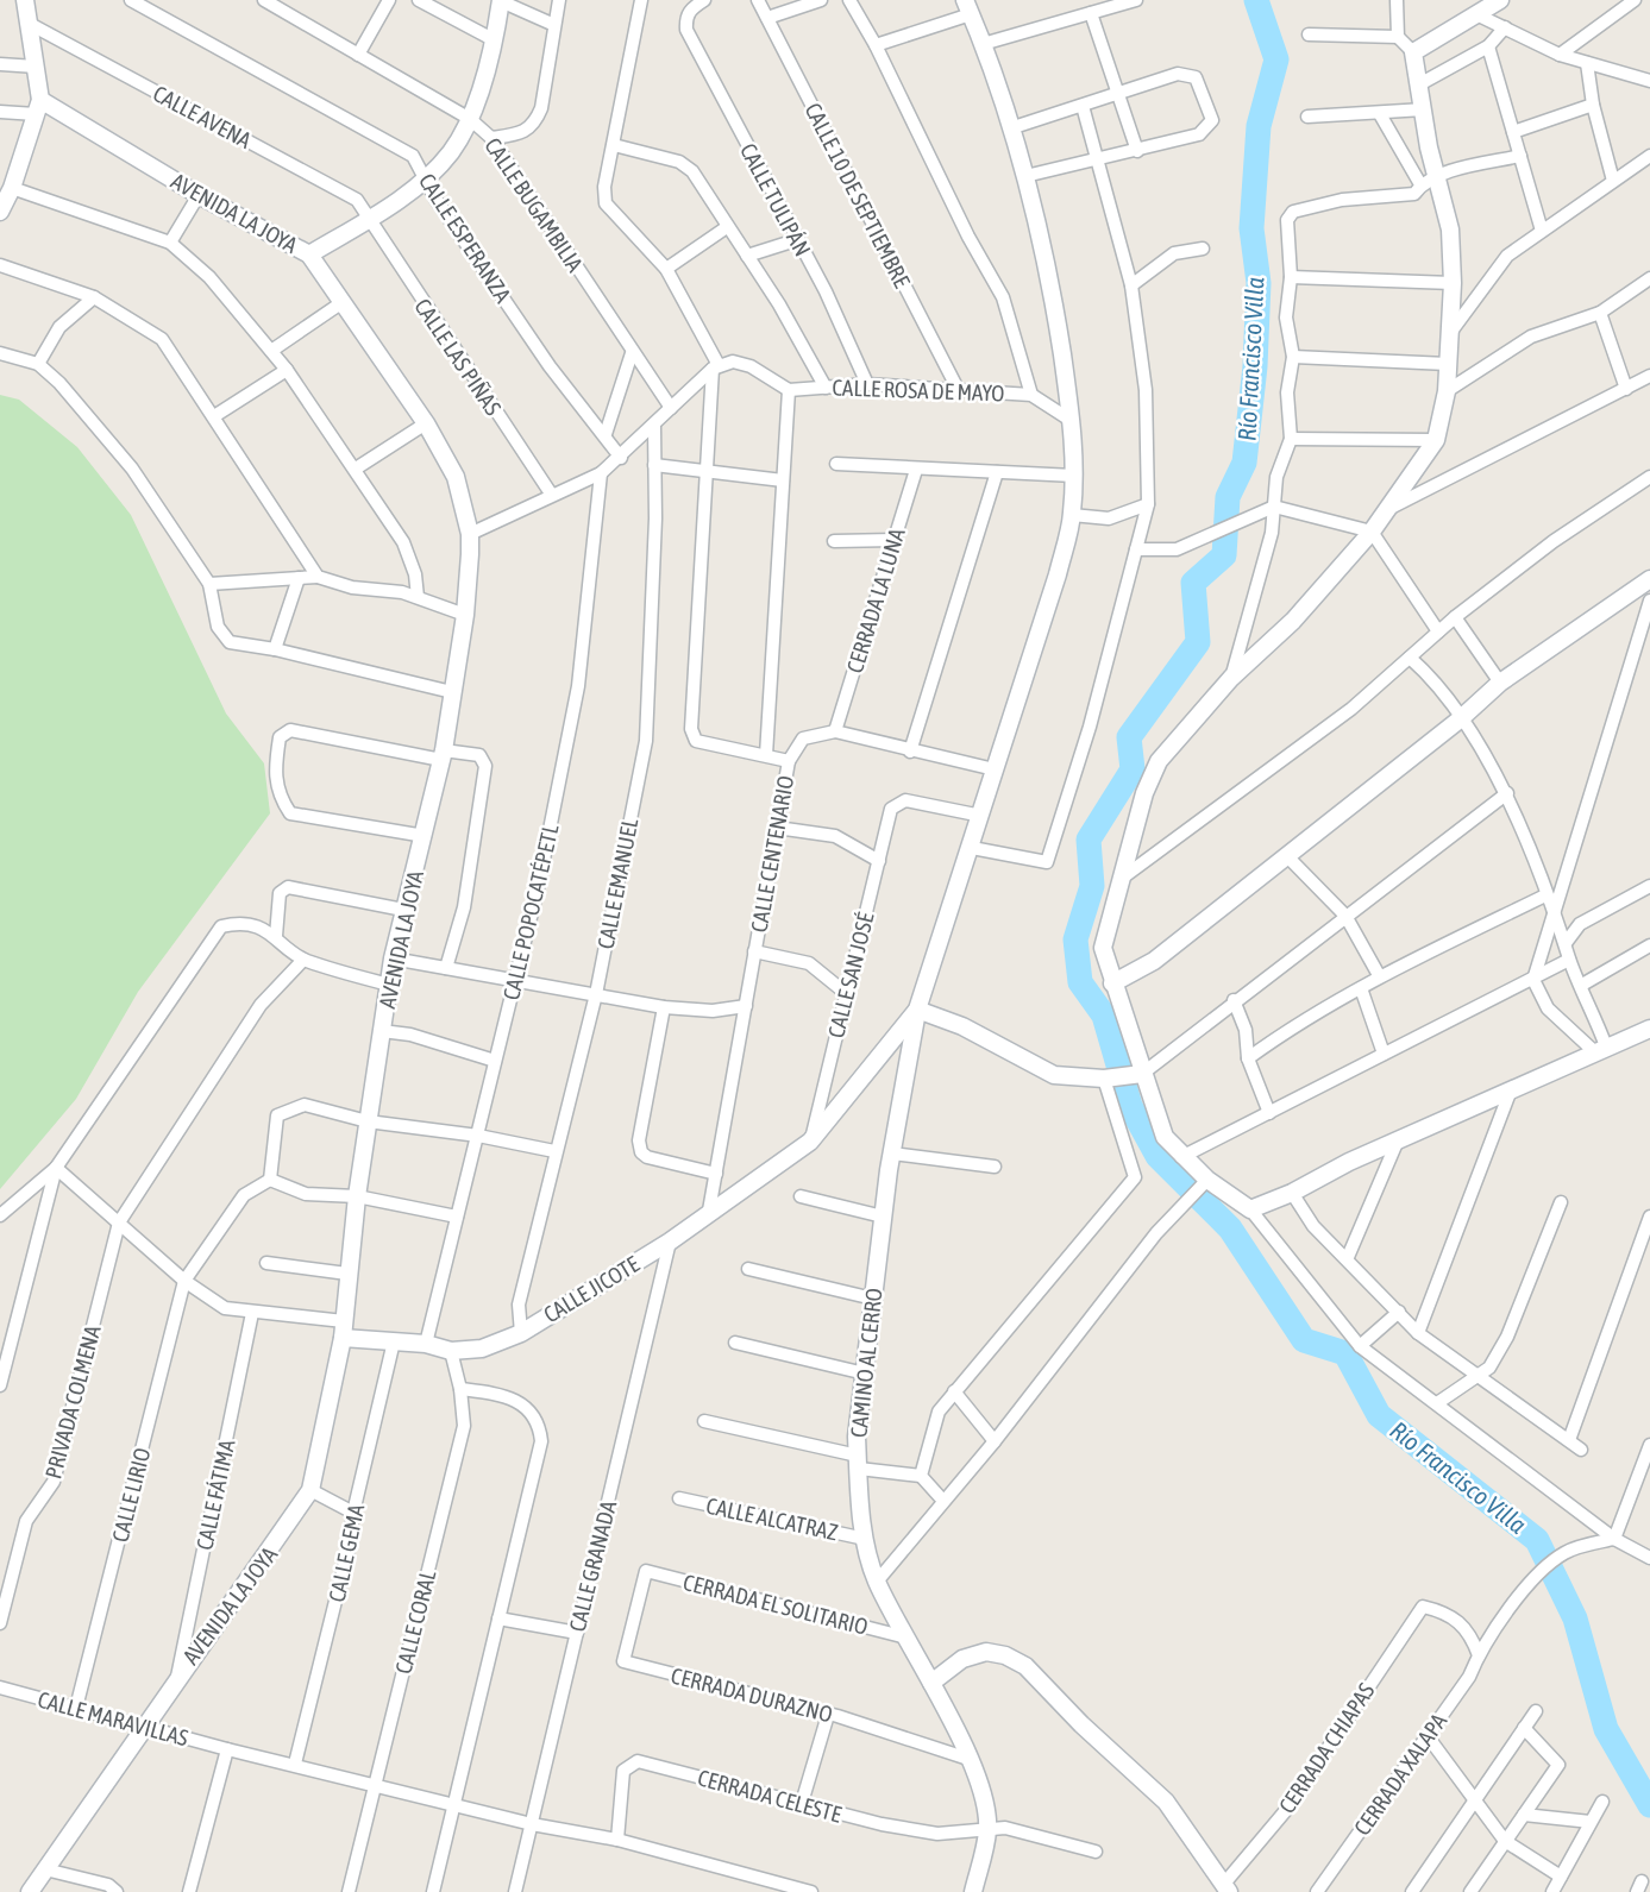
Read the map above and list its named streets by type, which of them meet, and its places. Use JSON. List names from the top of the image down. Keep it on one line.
{"streets":{"main road":["AVENIDA LA JOYA","CALLE JICOTE","CAMINO AL CERRO"],"street":["CALLE AVENA","CALLE 10 DE SEPTIEMBRE","CALLE TULIPÁN","CALLE BUGAMBILIA","CALLE ESPERANZA","CALLE LAS PIÑAS","CALLE ROSA DE MAYO","CERRADA LA LUNA","CALLE CENTENARIO","CALLE EMANUEL","CALLE POPOCATÉPETL","CALLE SAN JOSÉ","PRIVADA COLMENA","CALLE LIRIO","CALLE FÁTIMA","CALLE ALCATRAZ","CALLE GEMA","CALLE GRANADA","CERRADA EL SOLITARIO","CALLE CORAL","CERRADA DURAZNO","CALLE MARAVILLAS","CERRADA CHIAPAS","CERRADA XALAPA","CERRADA CELESTE"]},"crossings":[["CALLE AVENA","CALLE LAS PIÑAS"],["CALLE 10 DE SEPTIEMBRE","CALLE ROSA DE MAYO"],["CALLE TULIPÁN","CALLE ROSA DE MAYO"],["AVENIDA LA JOYA","CALLE JICOTE"],["AVENIDA LA JOYA","CALLE FÁTIMA"],["AVENIDA LA JOYA","CALLE MARAVILLAS"],["CALLE CENTENARIO","CALLE JICOTE"],["CALLE EMANUEL","CALLE JICOTE"],["CALLE POPOCATÉPETL","CALLE JICOTE"],["CALLE SAN JOSÉ","CALLE JICOTE"],["CALLE JICOTE","CAMINO AL CERRO"],["CALLE JICOTE","CALLE GEMA"],["CALLE JICOTE","CALLE GRANADA"],["CALLE JICOTE","CALLE CORAL"],["CAMINO AL CERRO","CALLE ALCATRAZ"],["CAMINO AL CERRO","CERRADA EL SOLITARIO"],["CAMINO AL CERRO","CERRADA DURAZNO"],["CAMINO AL CERRO","CERRADA CELESTE"],["CALLE LIRIO","CALLE MARAVILLAS"],["CALLE GEMA","CALLE MARAVILLAS"],["CALLE GRANADA","CALLE MARAVILLAS"],["CERRADA EL SOLITARIO","CERRADA DURAZNO"],["CALLE CORAL","CALLE MARAVILLAS"],["CALLE MARAVILLAS","CERRADA CELESTE"],["CERRADA CHIAPAS","CERRADA XALAPA"]],"water":["Río Francisco Villa"]}
